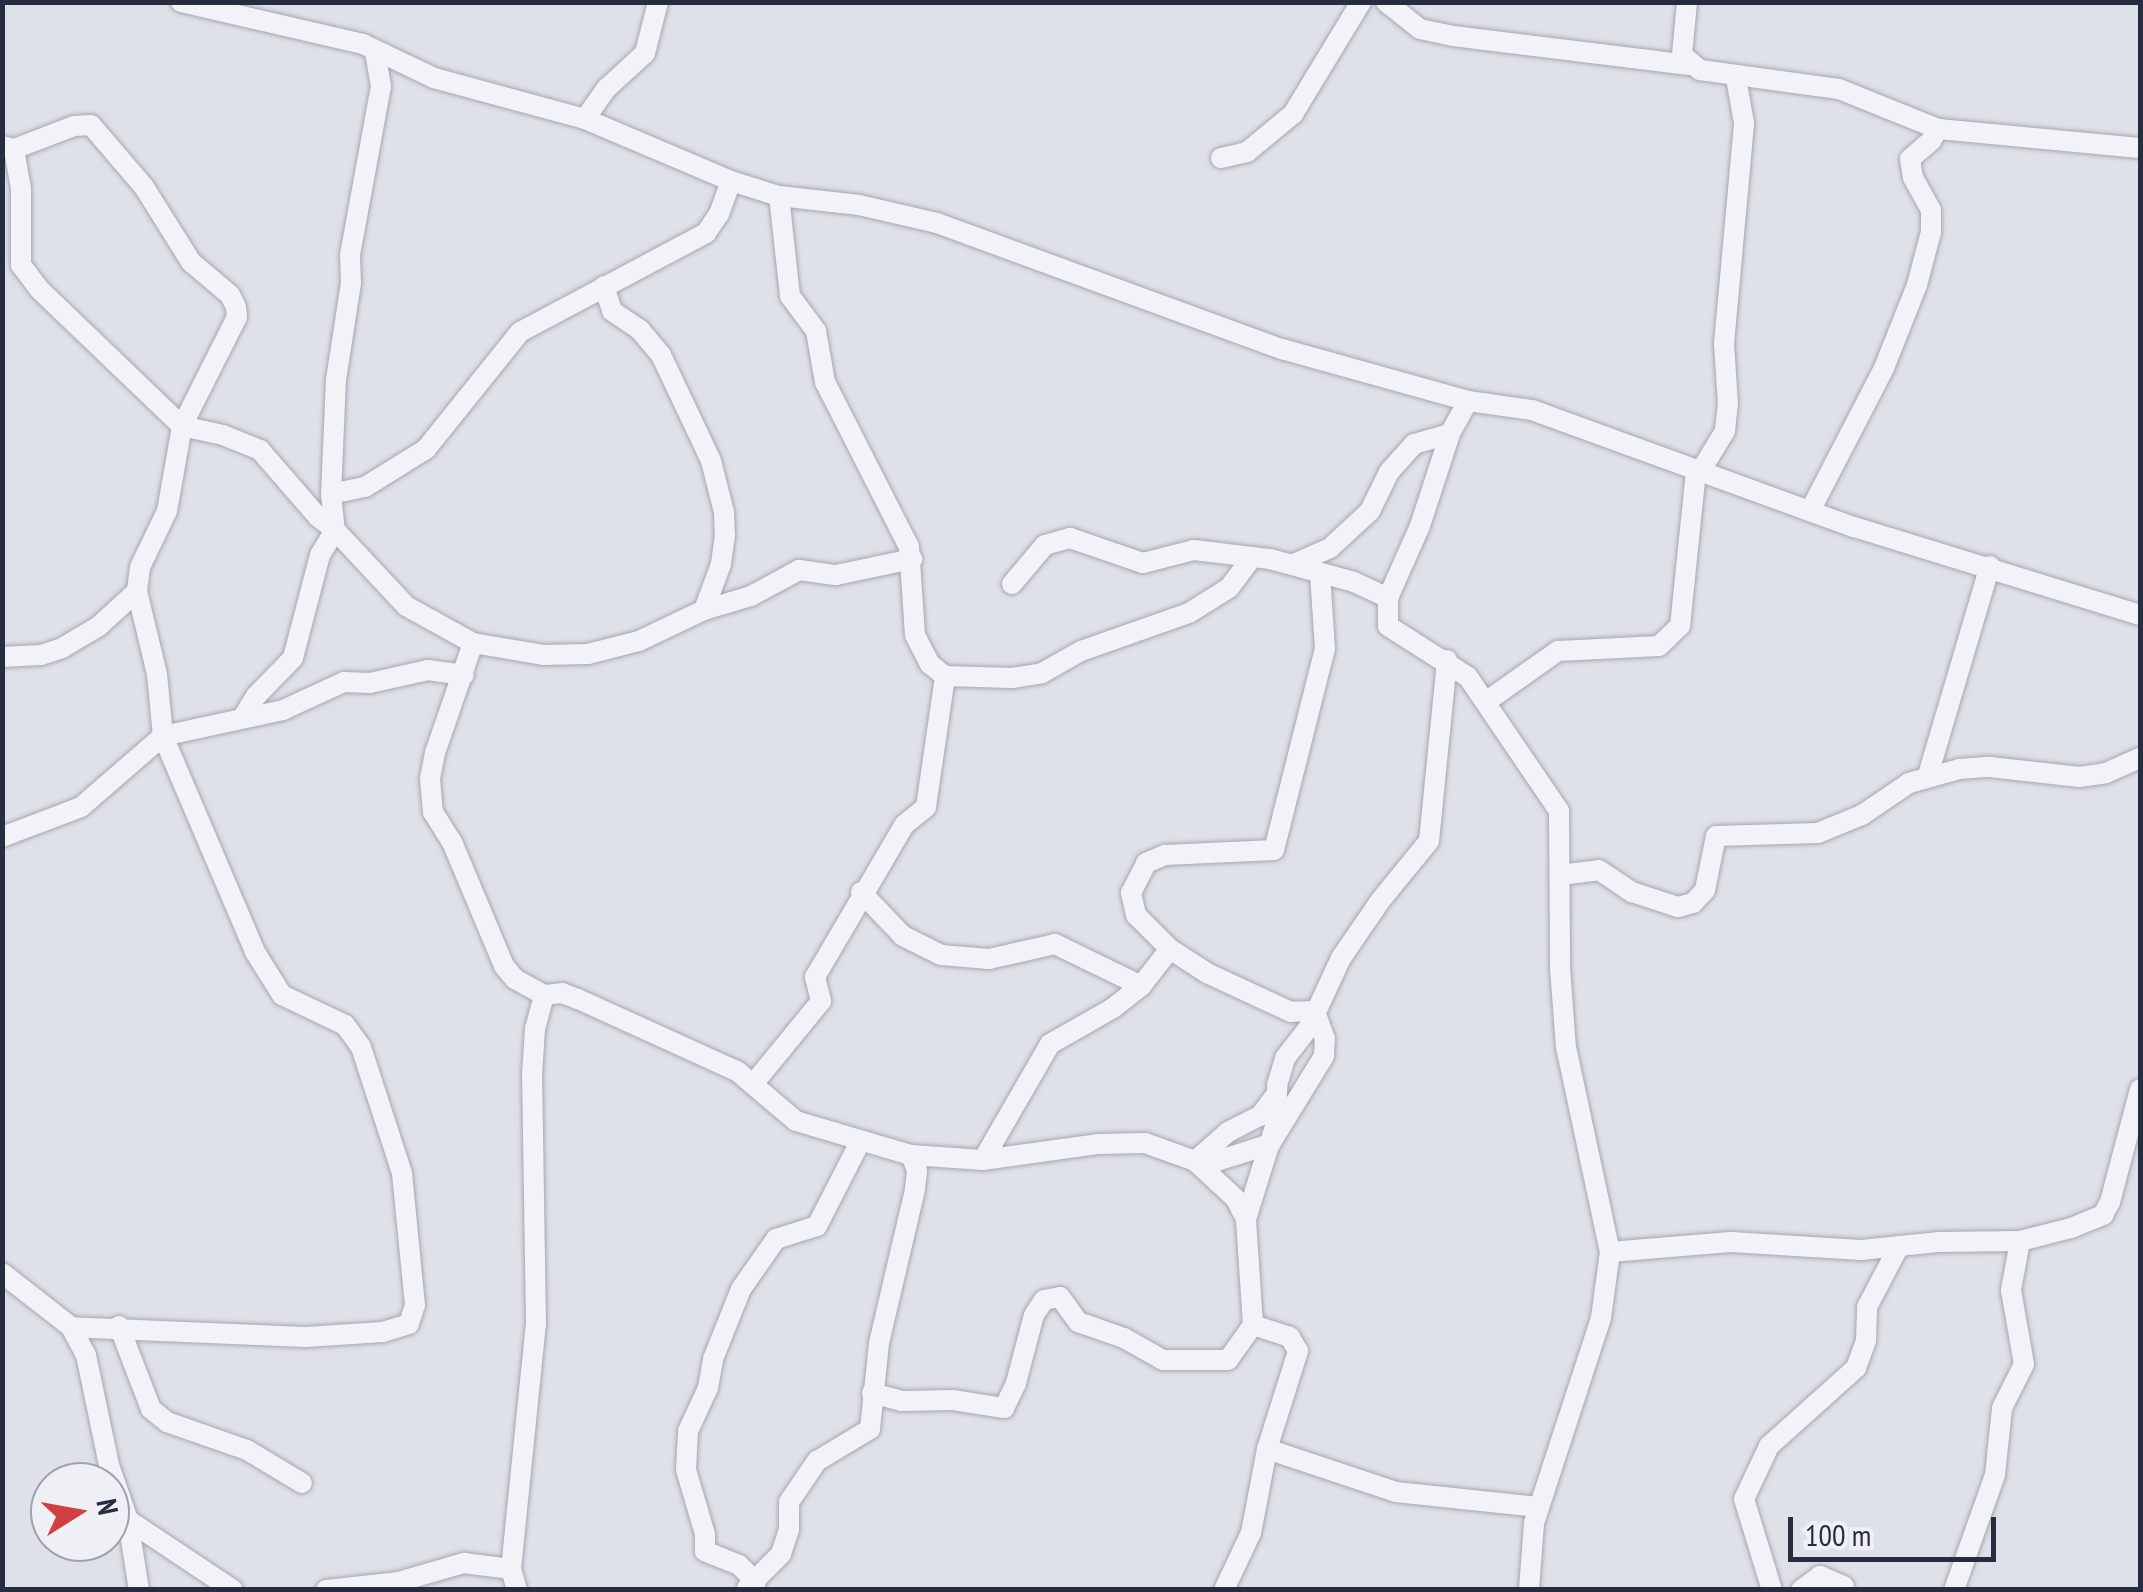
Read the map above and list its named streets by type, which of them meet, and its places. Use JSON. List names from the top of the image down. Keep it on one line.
{"scale_bar":"100 m","north":"right"}
